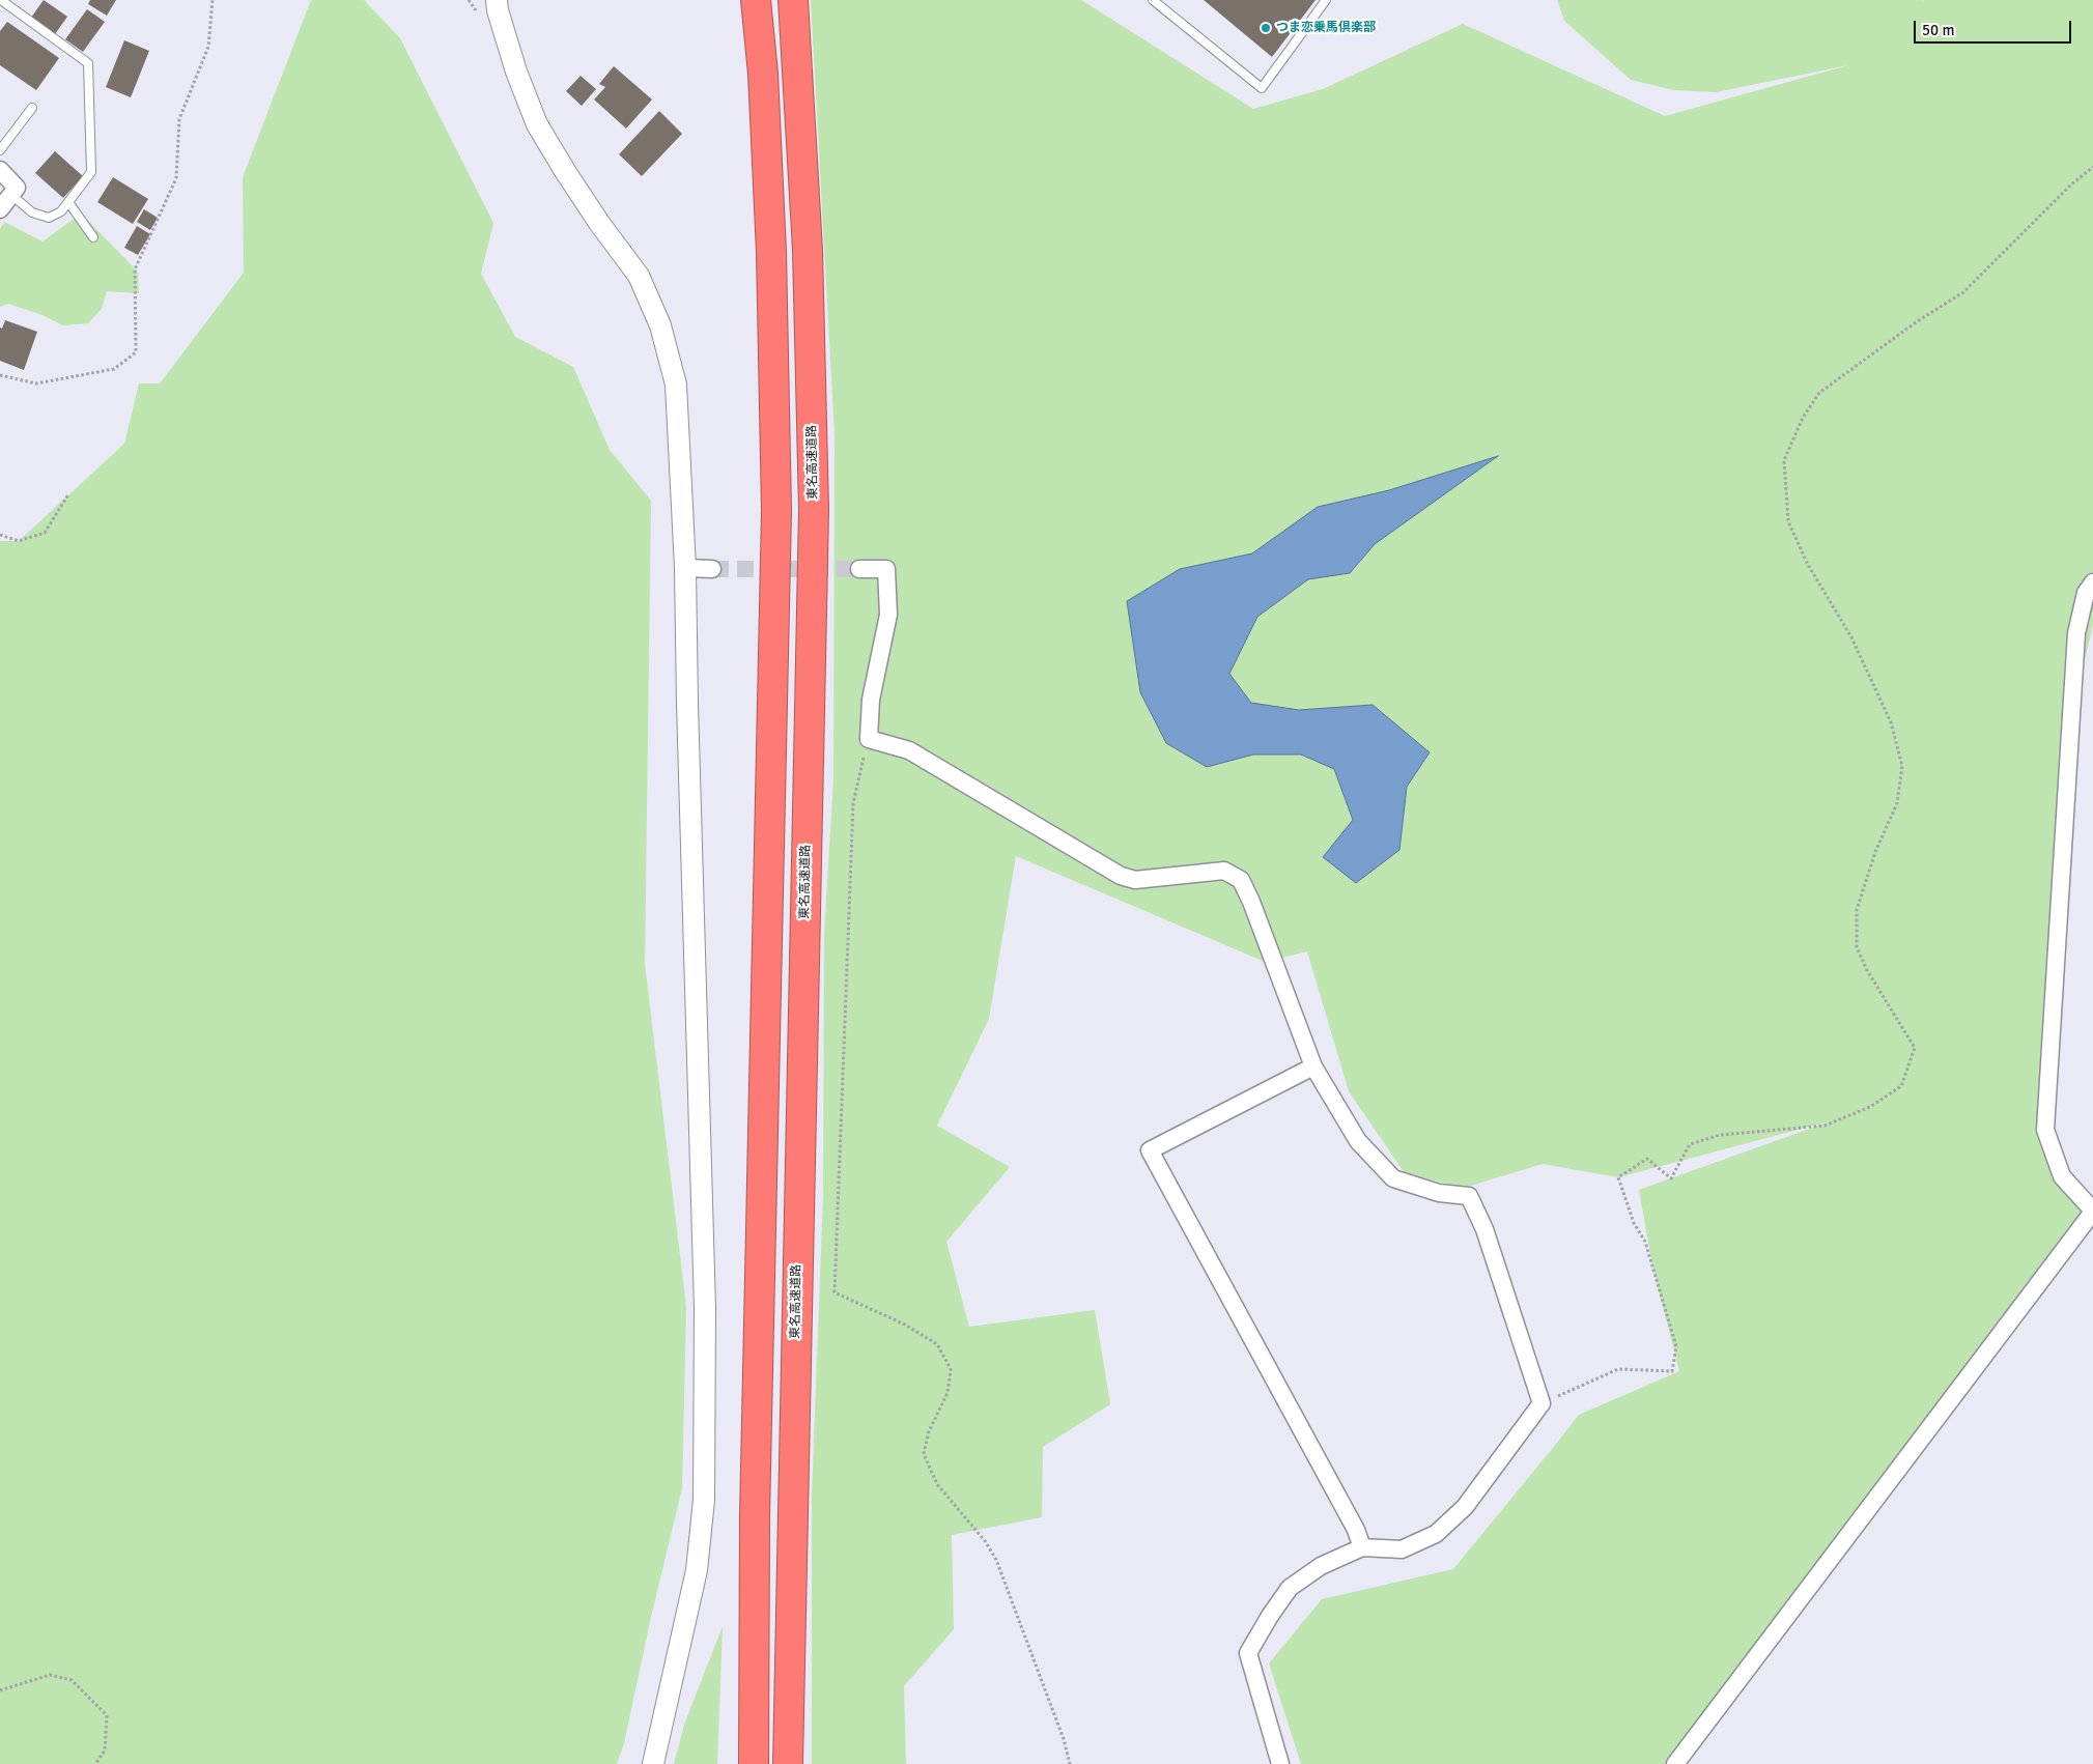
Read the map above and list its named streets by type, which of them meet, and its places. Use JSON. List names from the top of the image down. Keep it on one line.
{"streets":{"highway":["東名高速道路"]},"places":["つま恋乗馬倶楽部"],"scale_bar":"50 m"}
